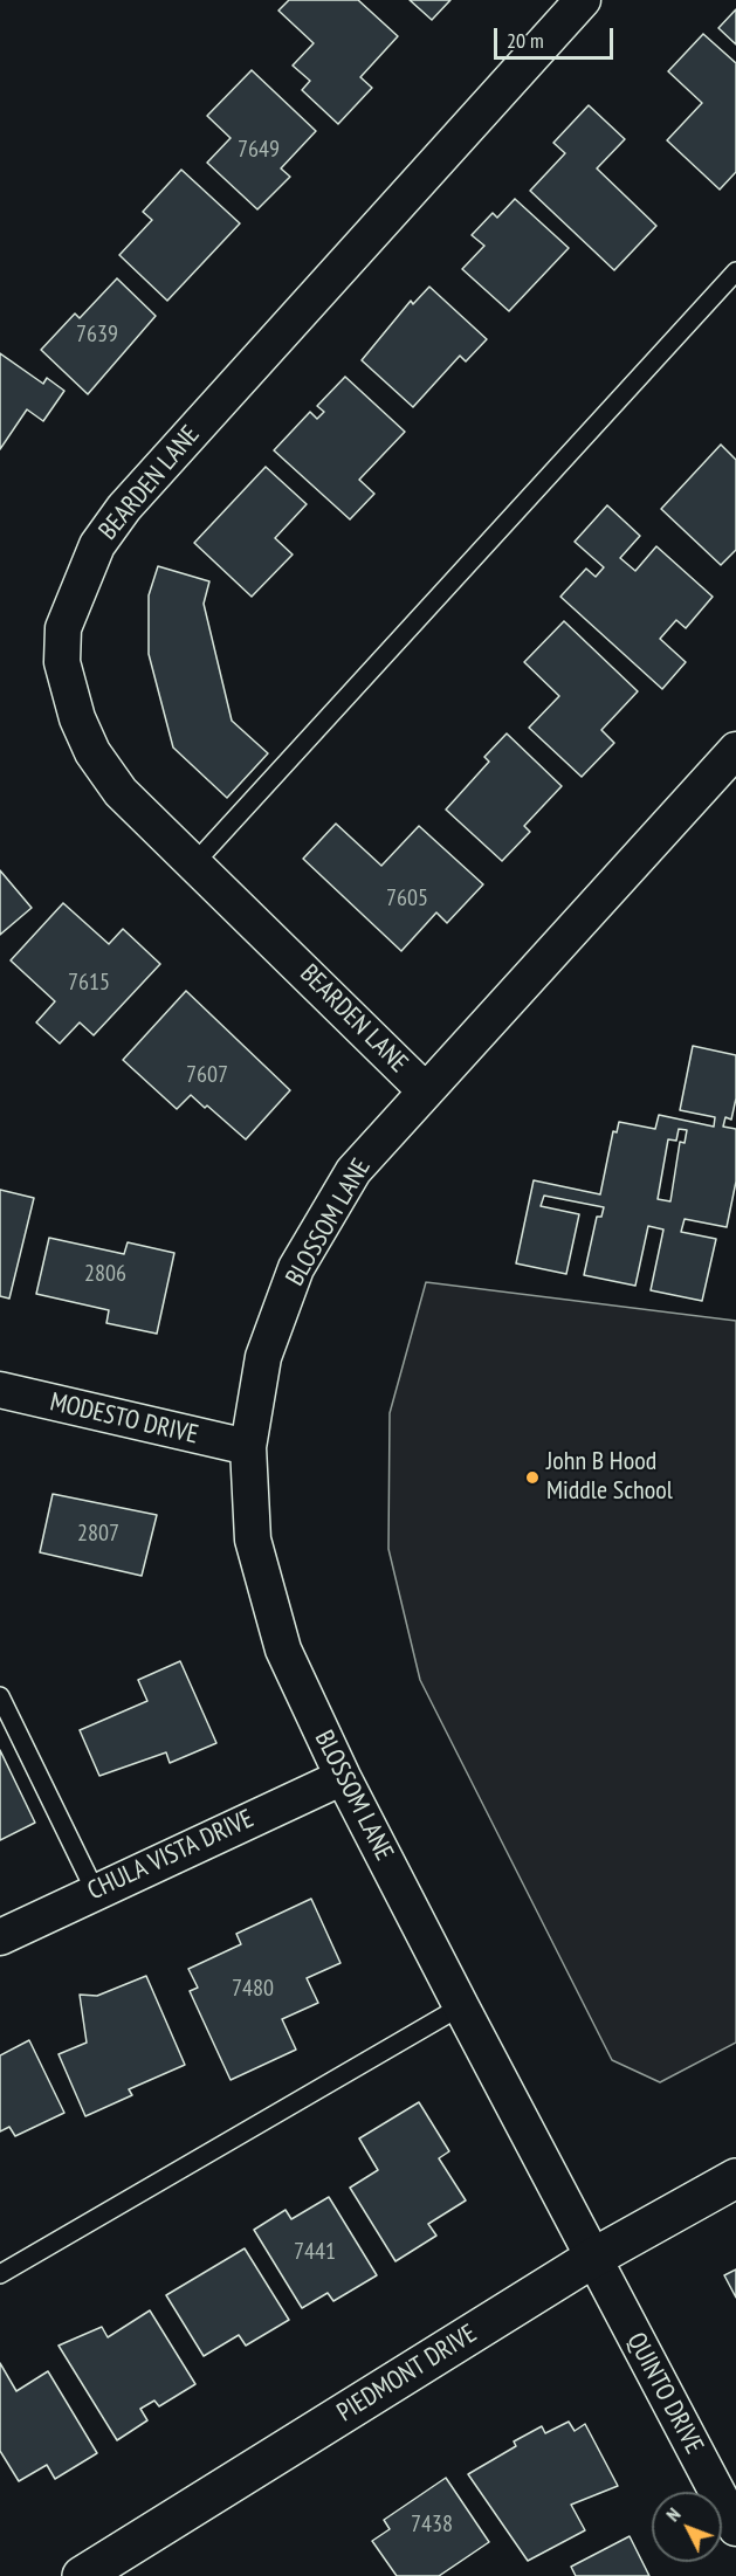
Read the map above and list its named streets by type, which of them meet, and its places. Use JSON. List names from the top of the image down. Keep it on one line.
{"streets":{"street":["BEARDEN LANE","BLOSSOM LANE","MODESTO DRIVE","CHULA VISTA DRIVE","PIEDMONT DRIVE","QUINTO DRIVE"]},"crossings":[["BEARDEN LANE","BLOSSOM LANE"],["BLOSSOM LANE","MODESTO DRIVE"],["BLOSSOM LANE","CHULA VISTA DRIVE"],["BLOSSOM LANE","PIEDMONT DRIVE"],["BLOSSOM LANE","QUINTO DRIVE"],["PIEDMONT DRIVE","QUINTO DRIVE"]],"places":["John B Hood Middle School"],"house_numbers":["7649","7639","7605","7615","7607","2806","2807","7480","7441","7438"],"scale_bar":"20 m","north":"top left"}
